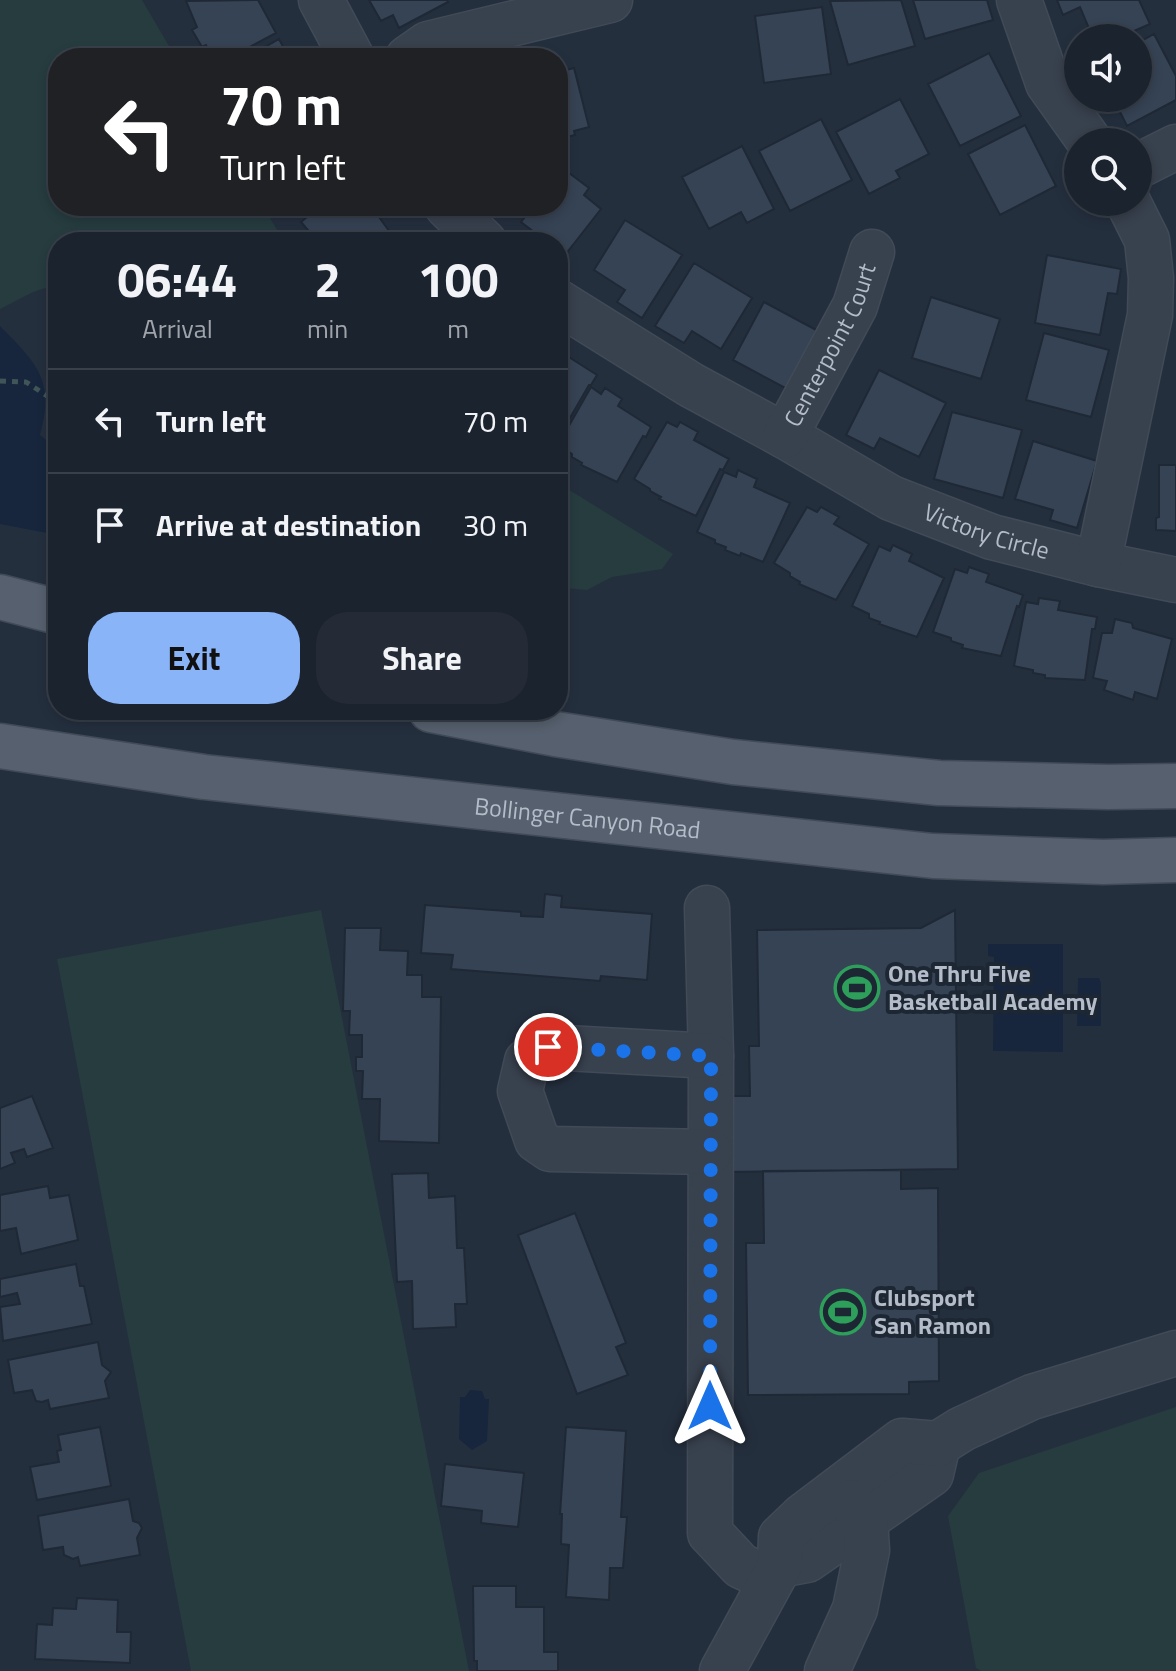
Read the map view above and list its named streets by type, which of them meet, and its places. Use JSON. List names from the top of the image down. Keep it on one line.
{"streets":{"main road":["Bollinger Canyon Road"],"street":["Centerpoint Court","Victory Circle"]},"crossings":[["Centerpoint Court","Victory Circle"]],"places":{"sports":["One Thru Five Basketball Academy","Clubsport San Ramon"]},"page":{"turn":["70 m","Turn left"],"eta":["06:44","Arrival","2","min","100","m"],"list":[{"name":"Turn left","value":"70 m"},{"name":"Arrive at destination","value":"30 m"}],"buttons":["Exit","Share"]}}
